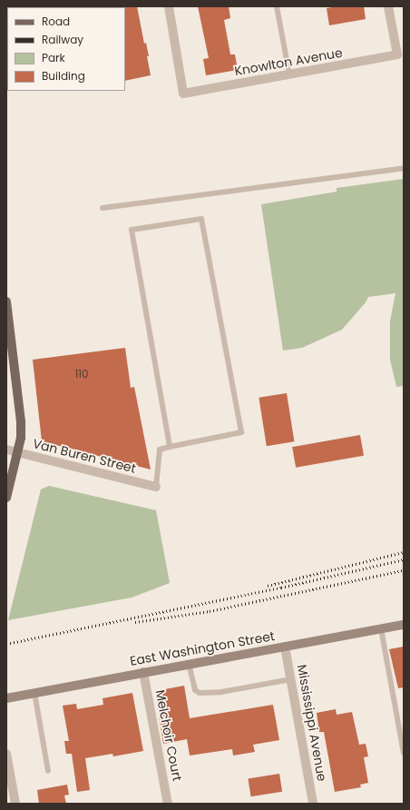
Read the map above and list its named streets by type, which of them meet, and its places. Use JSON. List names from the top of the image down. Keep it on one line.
{"streets":{"street":["Knowlton Avenue","Van Buren Street","East Washington Street","Mississippi Avenue","Melchoir Court"]},"crossings":[["East Washington Street","Mississippi Avenue"],["East Washington Street","Melchoir Court"]],"house_numbers":["110"],"legend":["Road","Railway","Park","Building"]}
